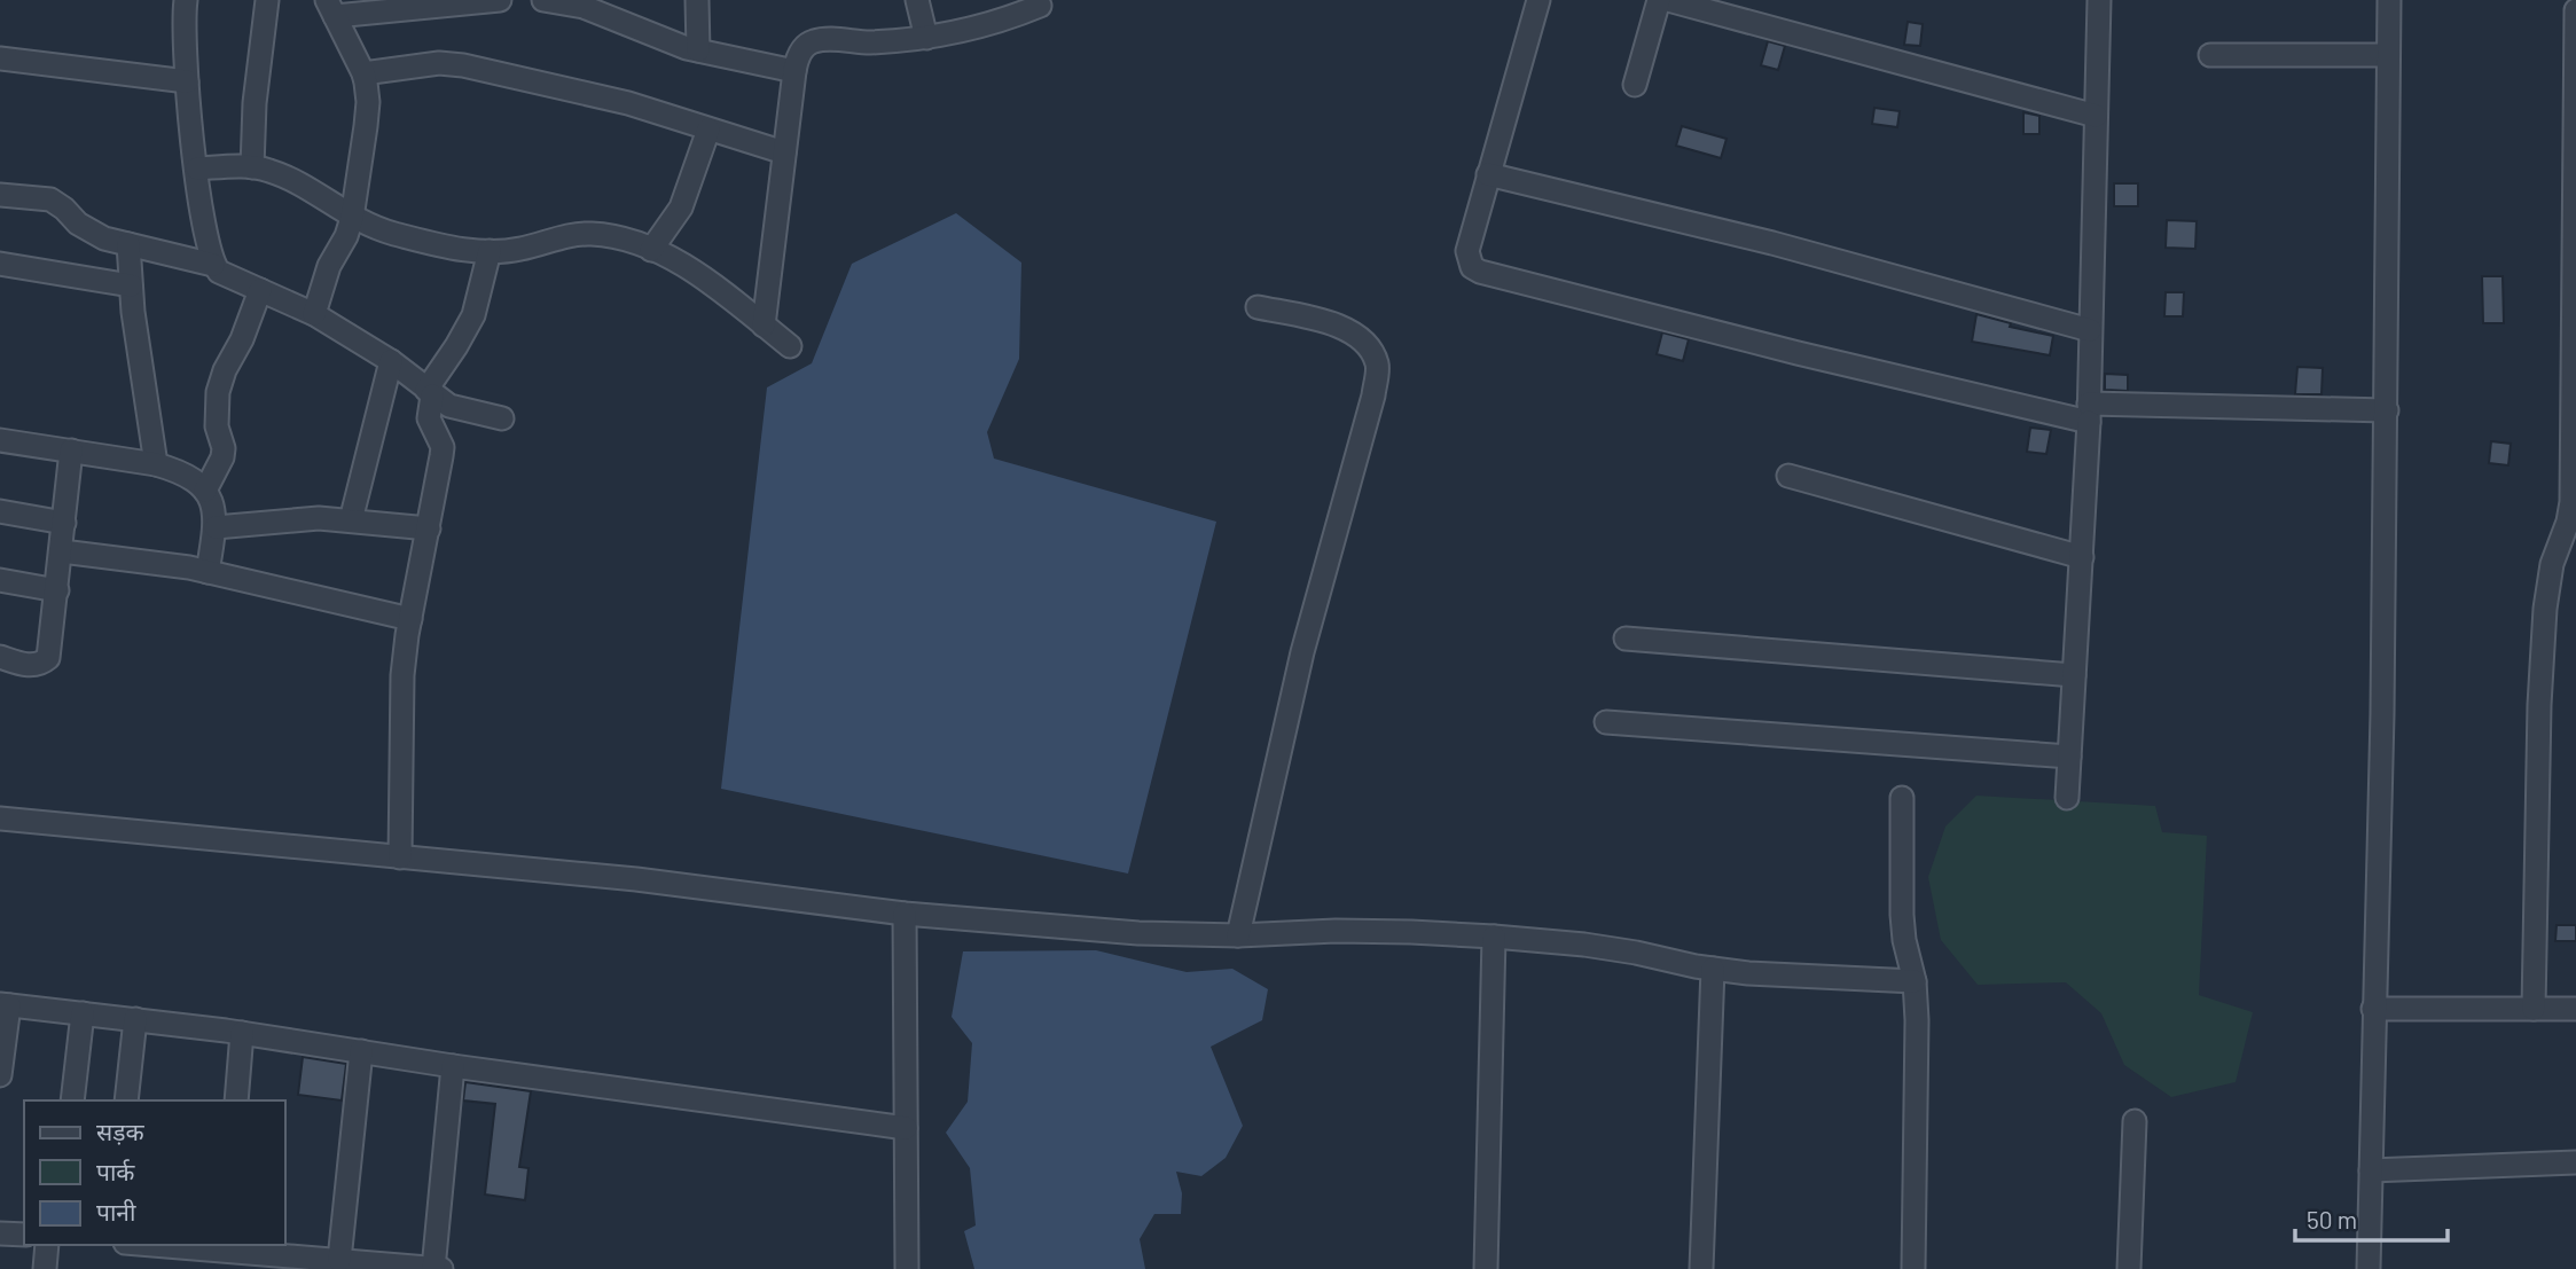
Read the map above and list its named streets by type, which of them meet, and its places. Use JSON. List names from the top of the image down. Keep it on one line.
{"legend":["सड़क","पार्क","पानी"],"scale_bar":"50 m"}
